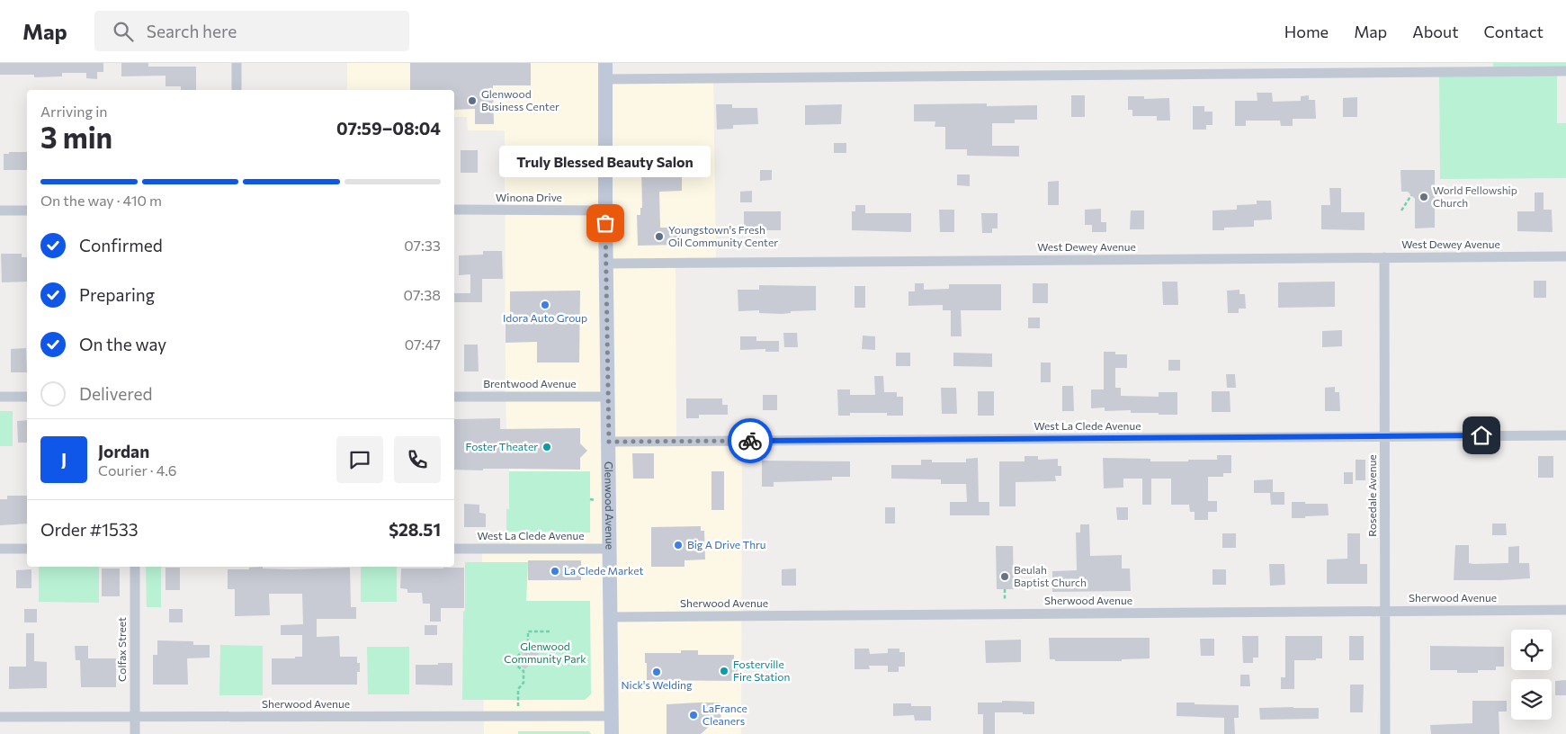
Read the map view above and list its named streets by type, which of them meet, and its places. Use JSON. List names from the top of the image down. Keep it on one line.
{"streets":{"main road":["Glenwood Avenue"],"street":["Winona Drive","West Dewey Avenue","Brentwood Avenue","West La Clede Avenue","Rosedale Avenue","Sherwood Avenue","Colfax Street"]},"crossings":[["Winona Drive","Glenwood Avenue"],["West Dewey Avenue","Rosedale Avenue"],["West Dewey Avenue","Glenwood Avenue"],["Brentwood Avenue","Glenwood Avenue"],["West La Clede Avenue","Rosedale Avenue"],["West La Clede Avenue","Glenwood Avenue"],["Rosedale Avenue","Sherwood Avenue"],["Glenwood Avenue","Sherwood Avenue"],["Sherwood Avenue","Colfax Street"]],"parks":["Glenwood Community Park"],"places":["Glenwood Business Center","World Fellowship Church","Truly Blessed Beauty Salon","Youngstown's Fresh Oil Community Center","Idora Auto Group","Foster Theater","Big A Drive Thru","La Clede Market","Beulah Baptist Church","Fosterville Fire Station","Nick's Welding","LaFrance Cleaners"],"page":{"header":"Map","search":"Search here","nav":["Home","Map","About","Contact"],"heading":["3 min","Arriving in","07:59–08:04"],"panel":["Jordan","Courier · 4.6","Order #1533","$28.51"],"bubble":"Truly Blessed Beauty Salon","bar":"On the way · 410 m","list":[["Confirmed","07:33"],["Preparing","07:38"],["On the way","07:47"],"Delivered"],"round":"J"}}
